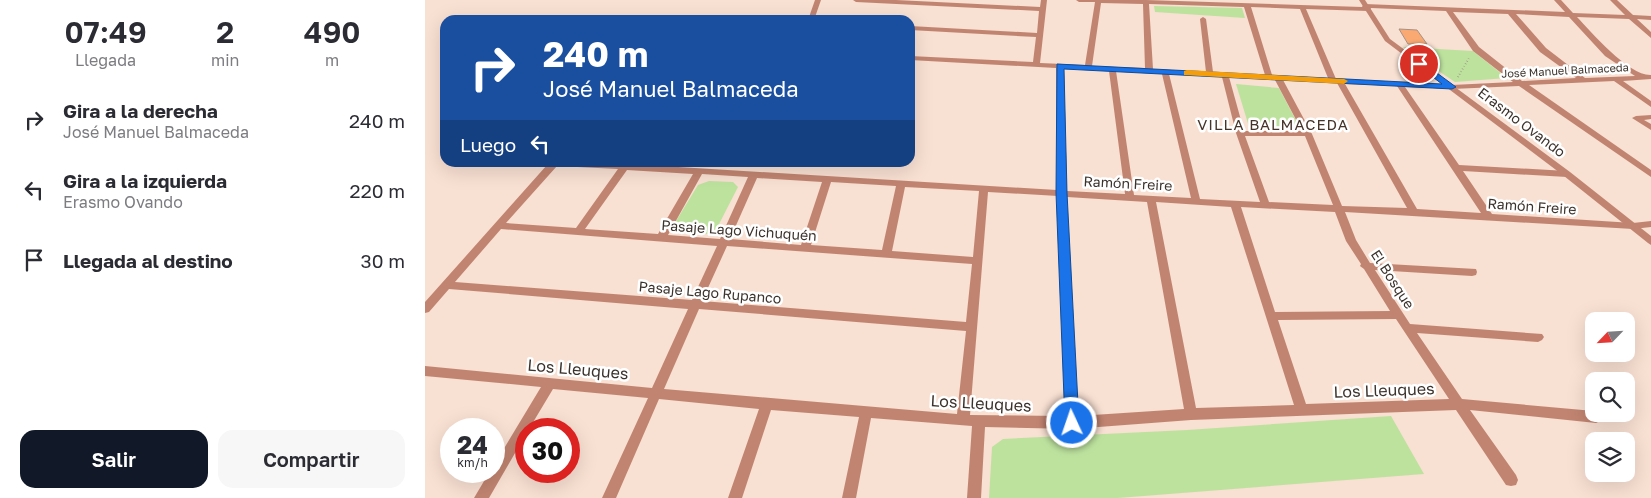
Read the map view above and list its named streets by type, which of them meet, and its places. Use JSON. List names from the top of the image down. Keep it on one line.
{"streets":{"street":["José Manuel Balmaceda","Erasmo Ovando","Ramón Freire","Pasaje Lago Vichuquén","El Bosque","Pasaje Lago Rupanco","Los Lleuques"]},"crossings":[["José Manuel Balmaceda","Erasmo Ovando"],["José Manuel Balmaceda","El Bosque"],["Erasmo Ovando","Ramón Freire"],["Ramón Freire","El Bosque"],["El Bosque","Los Lleuques"]],"districts":["VILLA BALMACEDA"],"north":"bottom left","page":{"eta":["07:49","Llegada","2","min","490","m"],"turn":["240 m","José Manuel Balmaceda"],"list":[{"name":"Gira a la derecha","note":"José Manuel Balmaceda","value":"240 m"},{"name":"Gira a la izquierda","note":"Erasmo Ovando","value":"220 m"},{"name":"Llegada al destino","value":"30 m"}],"then":"Luego","speed":"24 km/h","limit":"30","buttons":["Salir","Compartir"]}}
